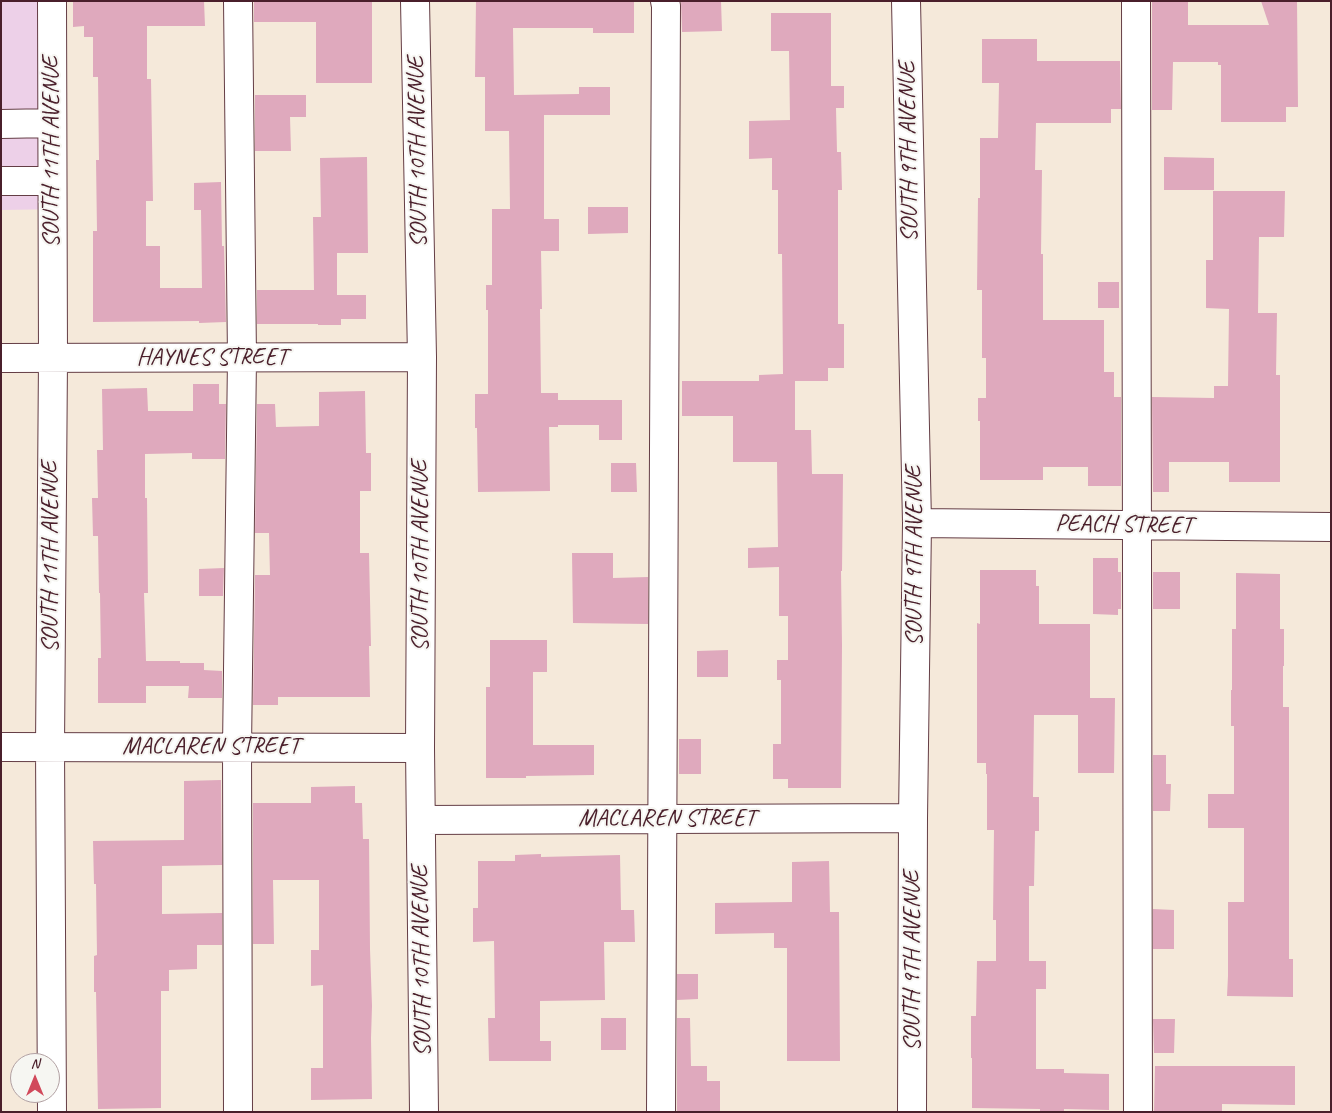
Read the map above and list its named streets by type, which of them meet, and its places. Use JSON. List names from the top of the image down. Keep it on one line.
{"streets":{"street":["SOUTH 11TH AVENUE","SOUTH 10TH AVENUE","SOUTH 9TH AVENUE","HAYNES STREET","PEACH STREET","MACLAREN STREET"]},"crossings":[["SOUTH 11TH AVENUE","HAYNES STREET"],["SOUTH 11TH AVENUE","MACLAREN STREET"],["SOUTH 10TH AVENUE","HAYNES STREET"],["SOUTH 10TH AVENUE","MACLAREN STREET"],["SOUTH 9TH AVENUE","PEACH STREET"],["SOUTH 9TH AVENUE","MACLAREN STREET"]],"north":"top"}
